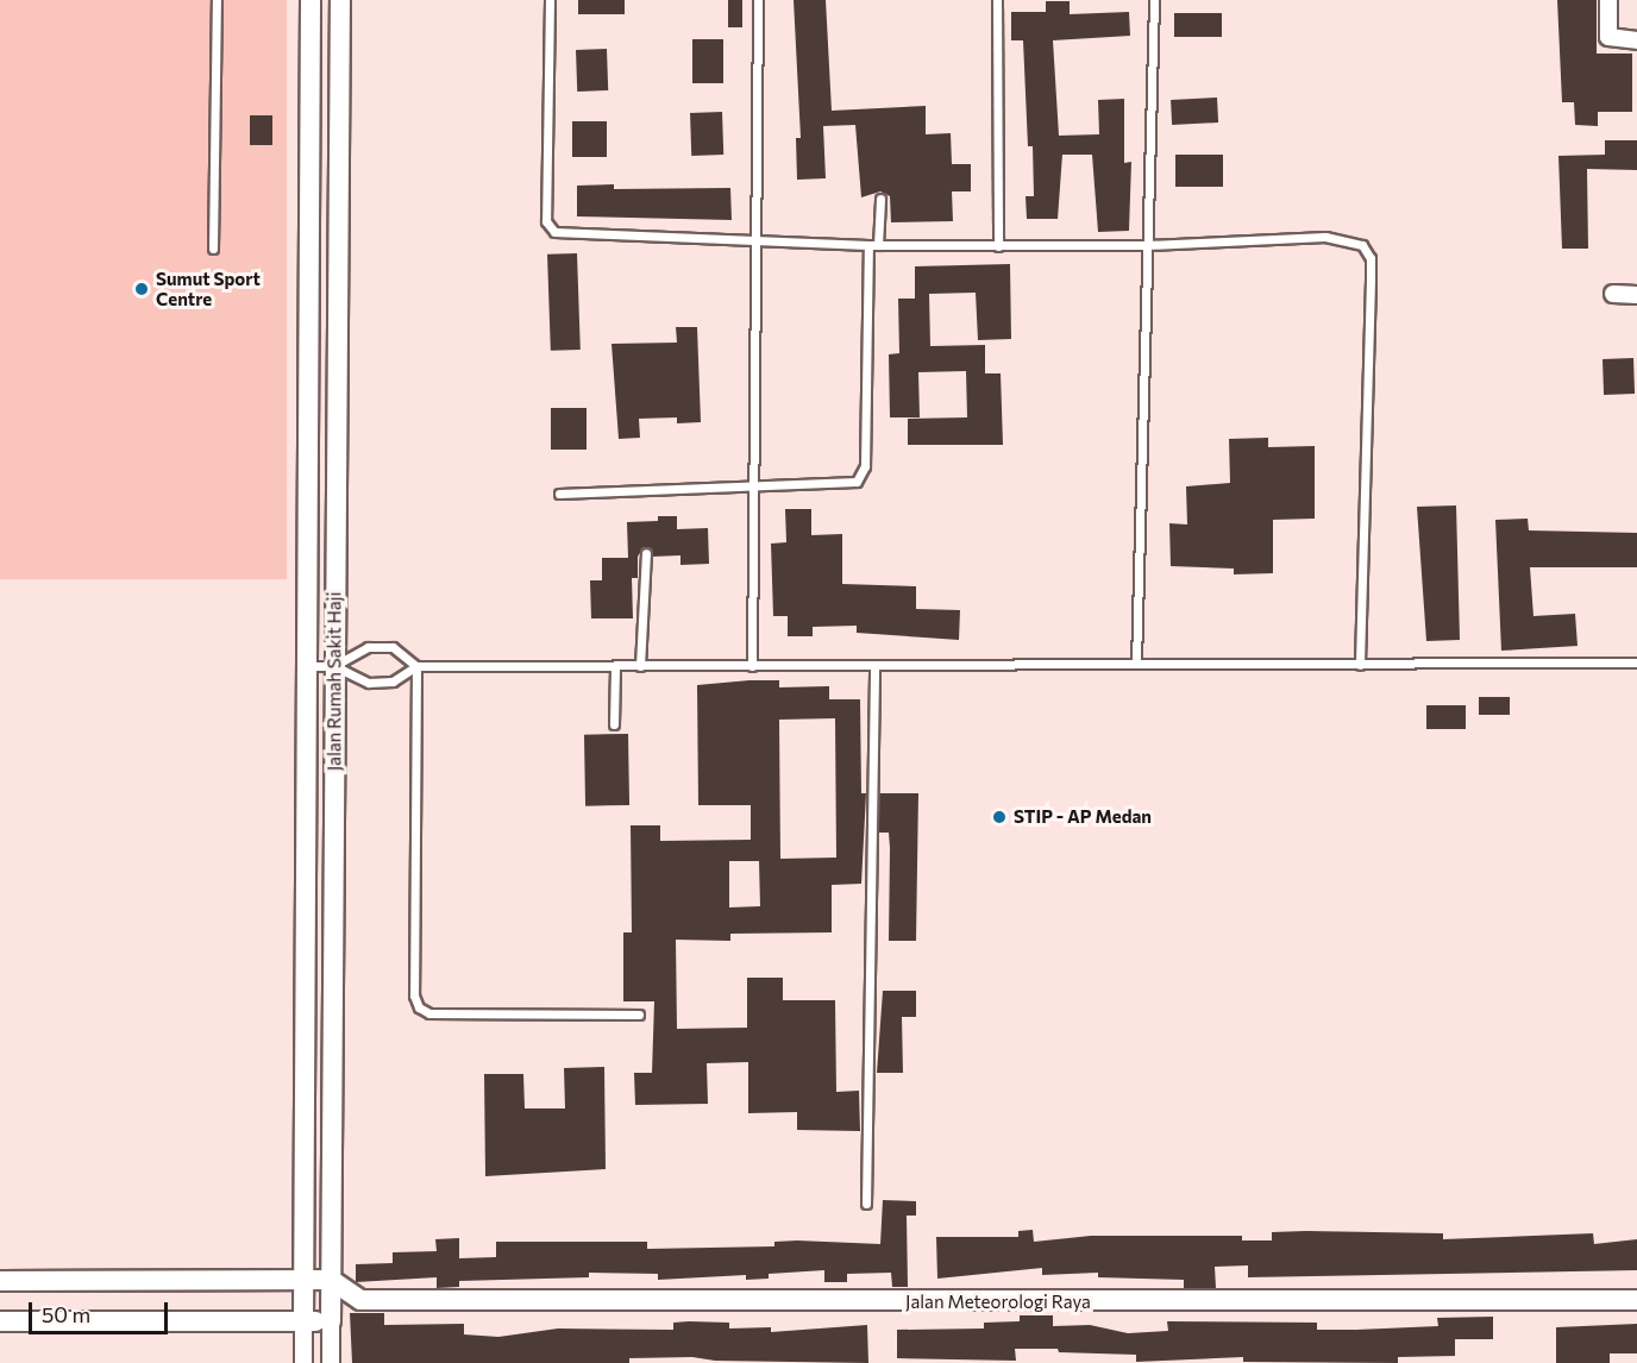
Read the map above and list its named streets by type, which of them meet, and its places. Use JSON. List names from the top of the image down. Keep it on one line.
{"streets":{"street":["Jalan Rumah Sakit Haji","Jalan Meteorologi Raya"]},"places":["Sumut Sport Centre","STIP - AP Medan"],"scale_bar":"50 m"}
